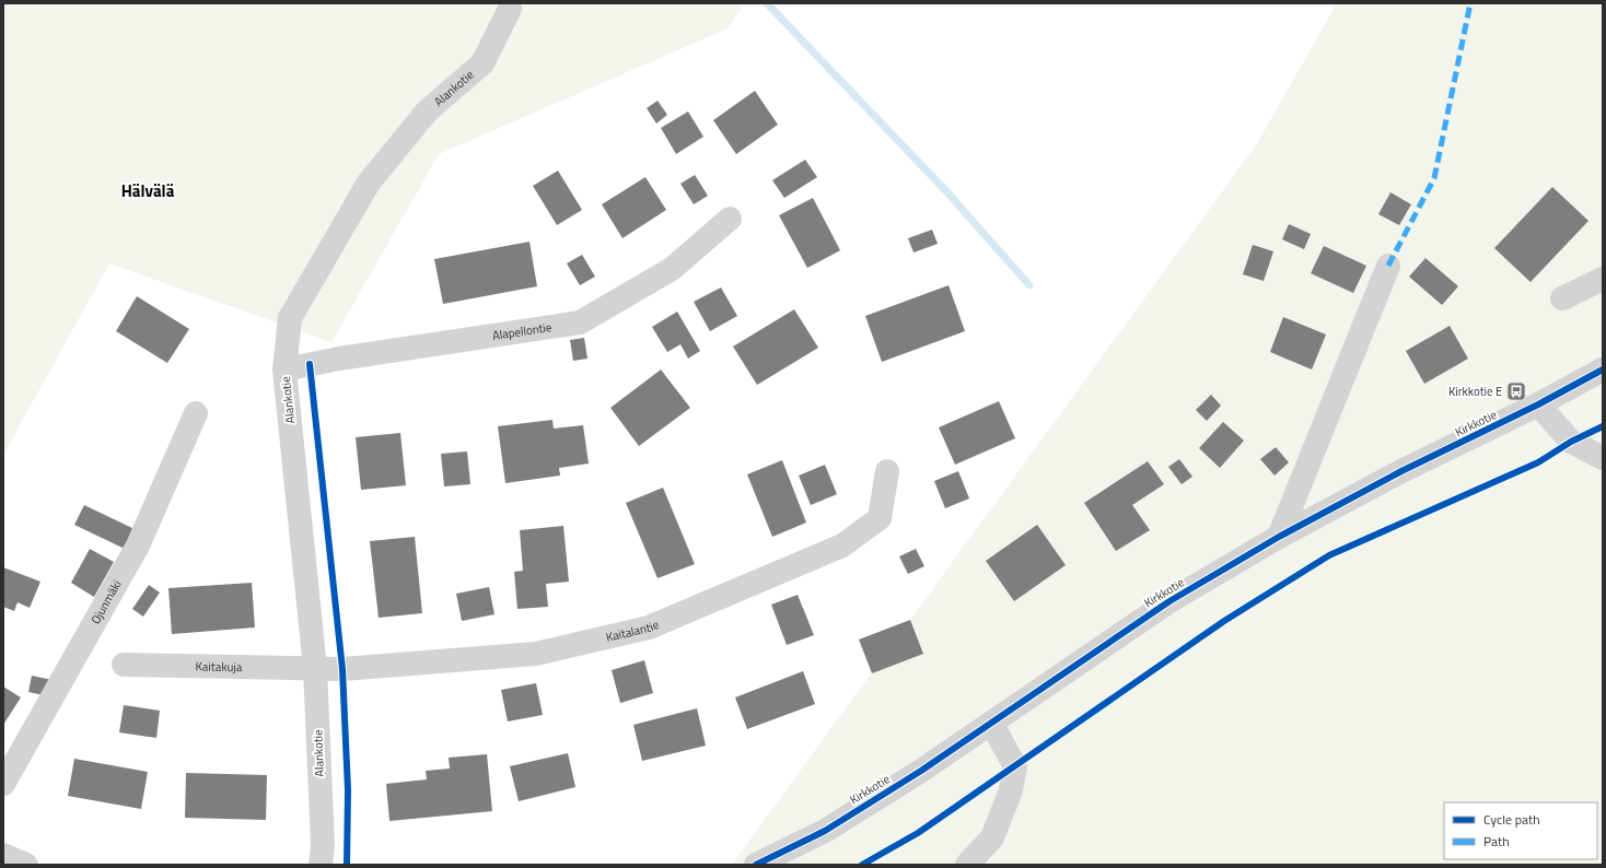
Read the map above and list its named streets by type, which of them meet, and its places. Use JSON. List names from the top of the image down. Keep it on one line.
{"streets":{"street":["Alankotie","Alapellontie","Kirkkotie","Ojunmäki","Kaitalantie","Kaitakuja"]},"crossings":[["Alankotie","Alapellontie"],["Alankotie","Kaitalantie"],["Alankotie","Kaitakuja"],["Kaitalantie","Kaitakuja"]],"districts":["Hälvälä"],"places":{"bus stop":["Kirkkotie E"]},"legend":["Cycle path","Path"]}
